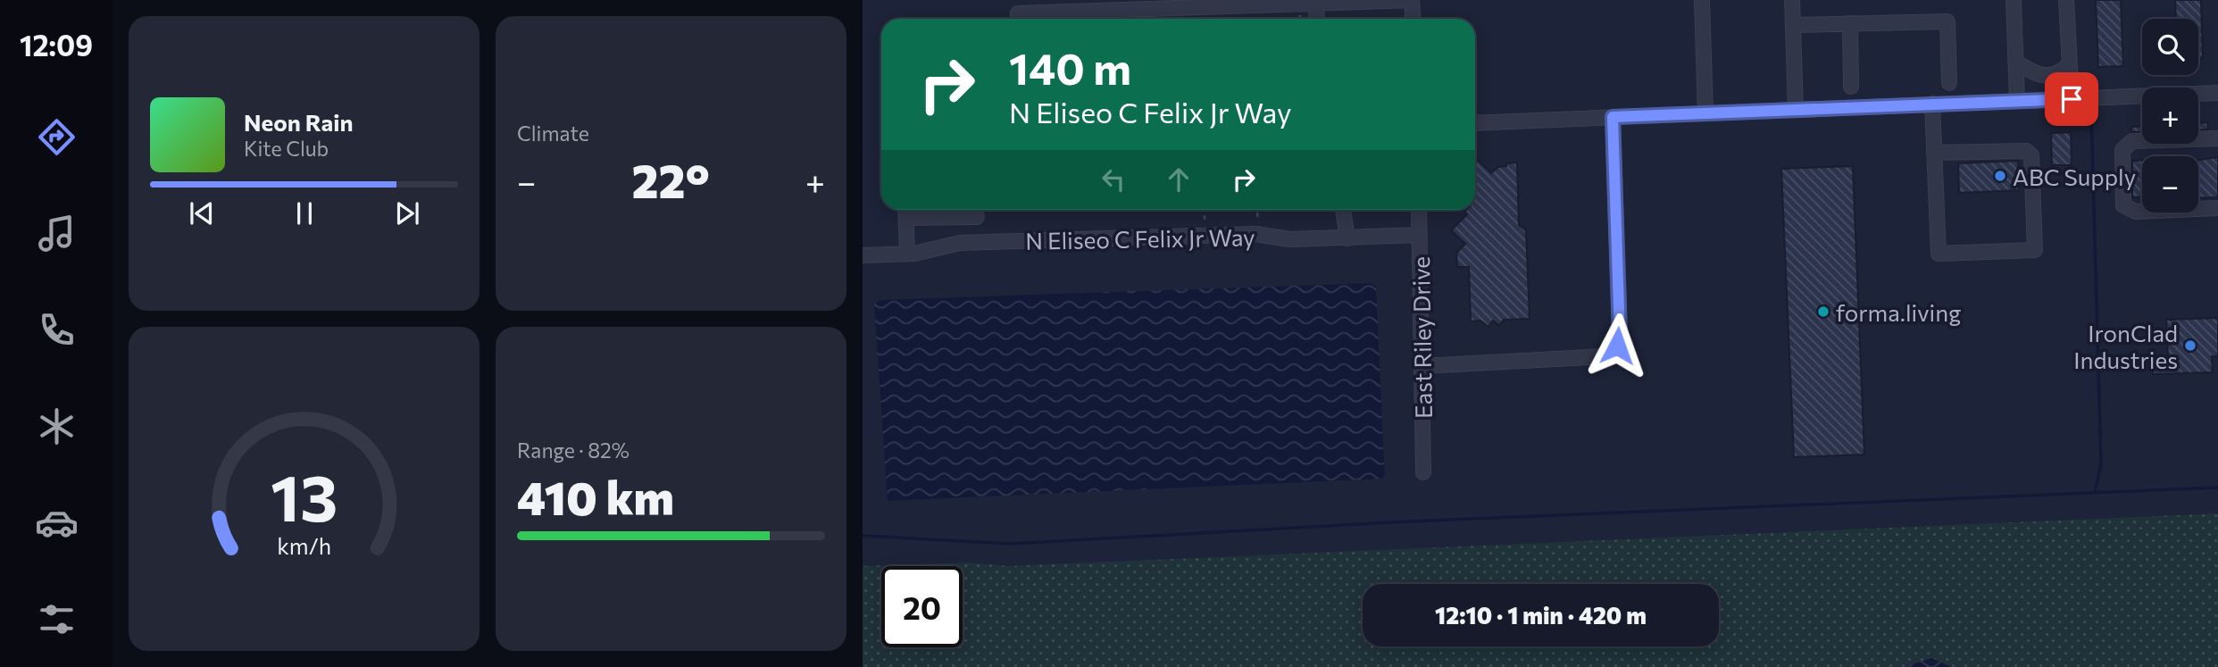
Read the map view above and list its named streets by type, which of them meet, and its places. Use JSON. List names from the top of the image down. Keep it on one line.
{"streets":{"street":["N Eliseo C Felix Jr Way","East Riley Drive"]},"crossings":[["N Eliseo C Felix Jr Way","East Riley Drive"]],"places":["ABC Supply","forma.living","IronClad Industries"],"page":{"tabs":"12:09","tile":["Climate",["Range · 82%","410 km"]],"map_buttons":["+","−"],"turn":["140 m","N Eliseo C Felix Jr Way"],"song":["Neon Rain","Kite Club"],"heat":["−","22°","+"],"limit":"20","trip":"12:10 · 1 min · 420 m","gauge":["13","km/h"]}}
